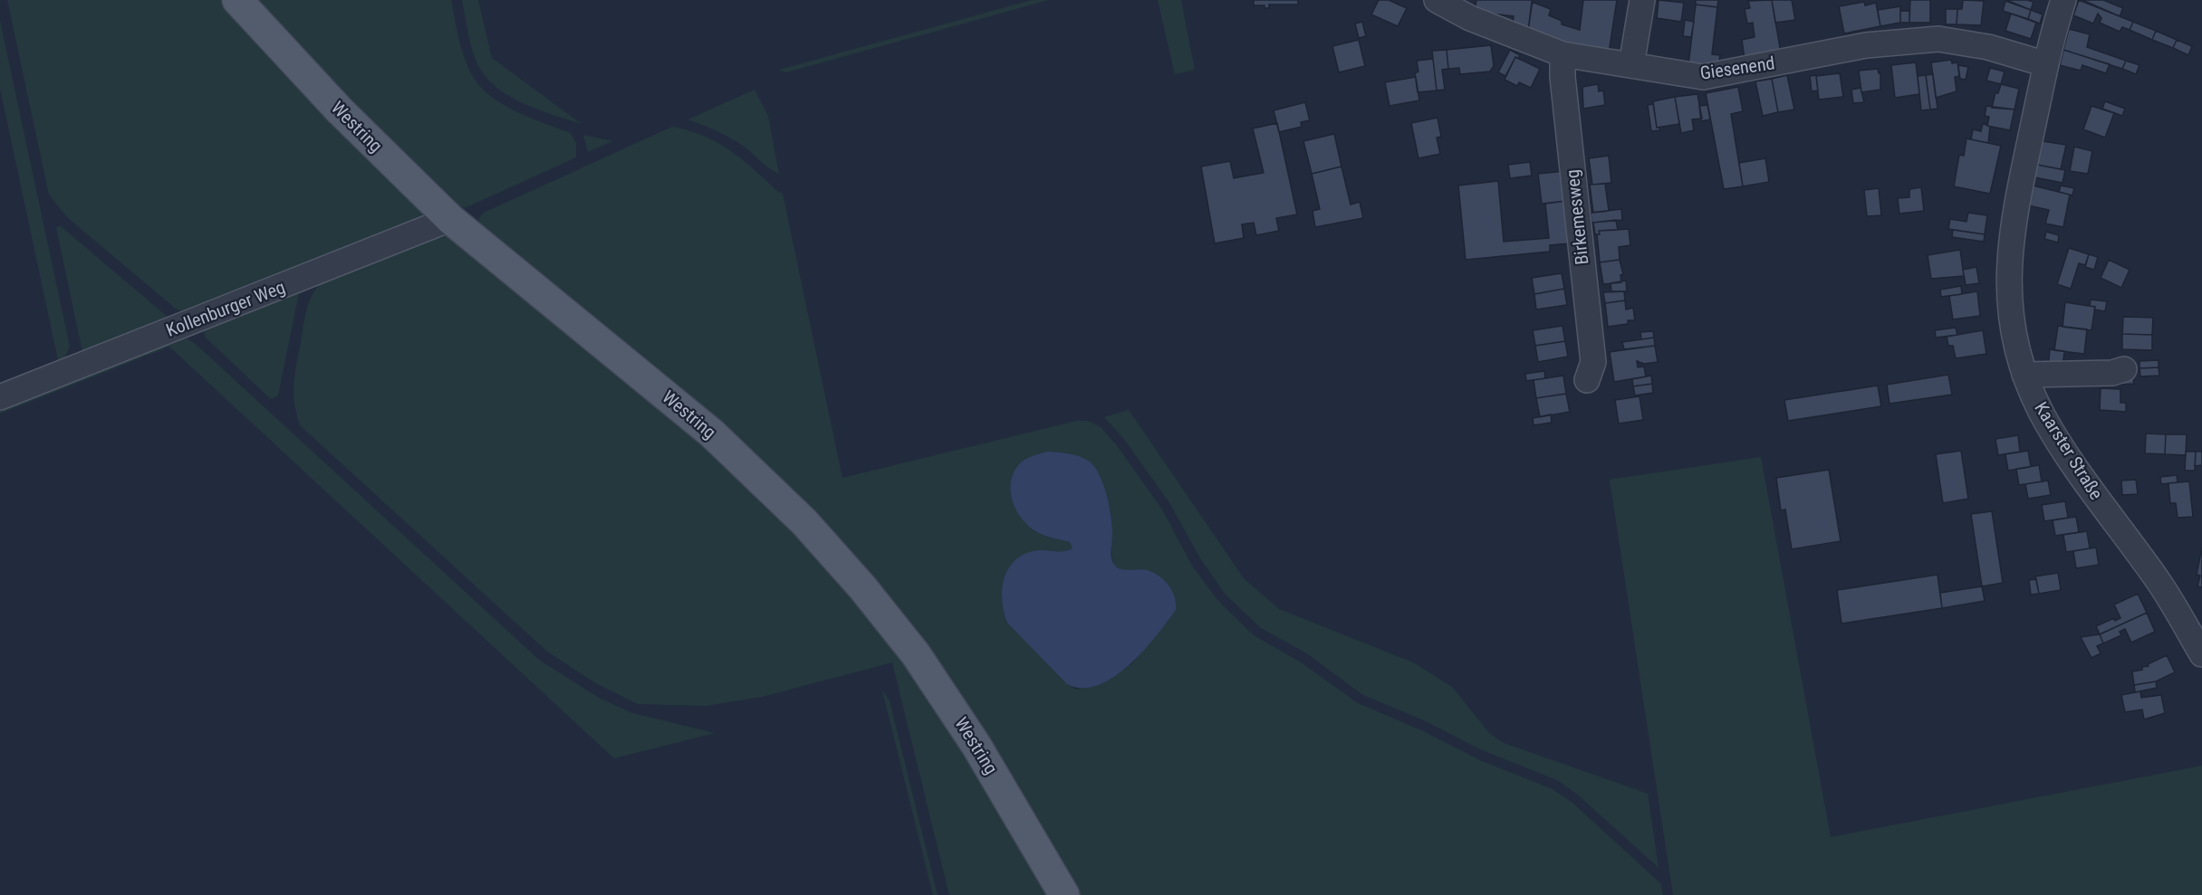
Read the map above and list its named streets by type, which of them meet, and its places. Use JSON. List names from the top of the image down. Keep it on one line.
{"streets":{"main road":["Westring"],"street":["Giesenend","Birkemesweg","Kollenburger Weg","Kaarster Straße"]},"crossings":[["Giesenend","Birkemesweg"],["Giesenend","Kaarster Straße"],["Westring","Kollenburger Weg"]]}
